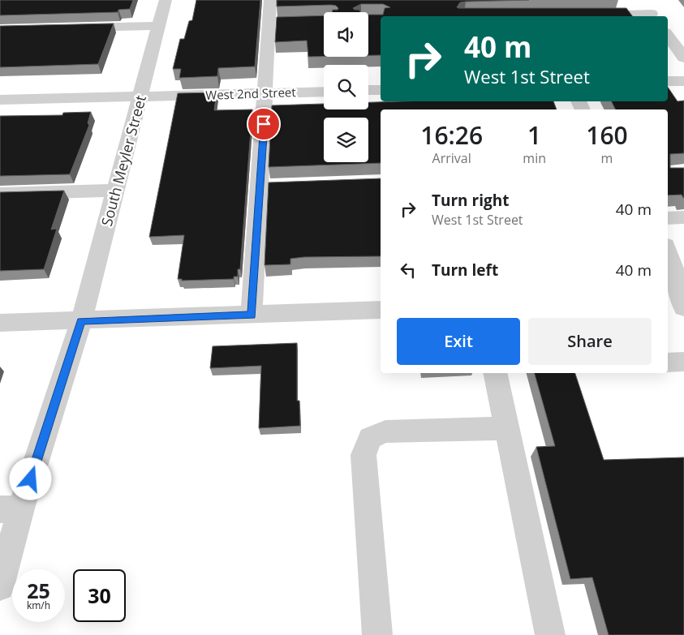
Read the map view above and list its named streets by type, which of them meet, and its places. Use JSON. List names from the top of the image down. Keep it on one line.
{"streets":{"street":["West 2nd Street","South Meyler Street"]},"crossings":[["West 2nd Street","South Meyler Street"]],"page":{"turn":["40 m","West 1st Street"],"eta":["16:26","Arrival","1","min","160","m"],"list":[{"name":"Turn right","note":"West 1st Street","value":"40 m"},{"name":"Turn left","value":"40 m"}],"buttons":["Exit","Share"],"speed":"25 km/h","limit":"30"}}
